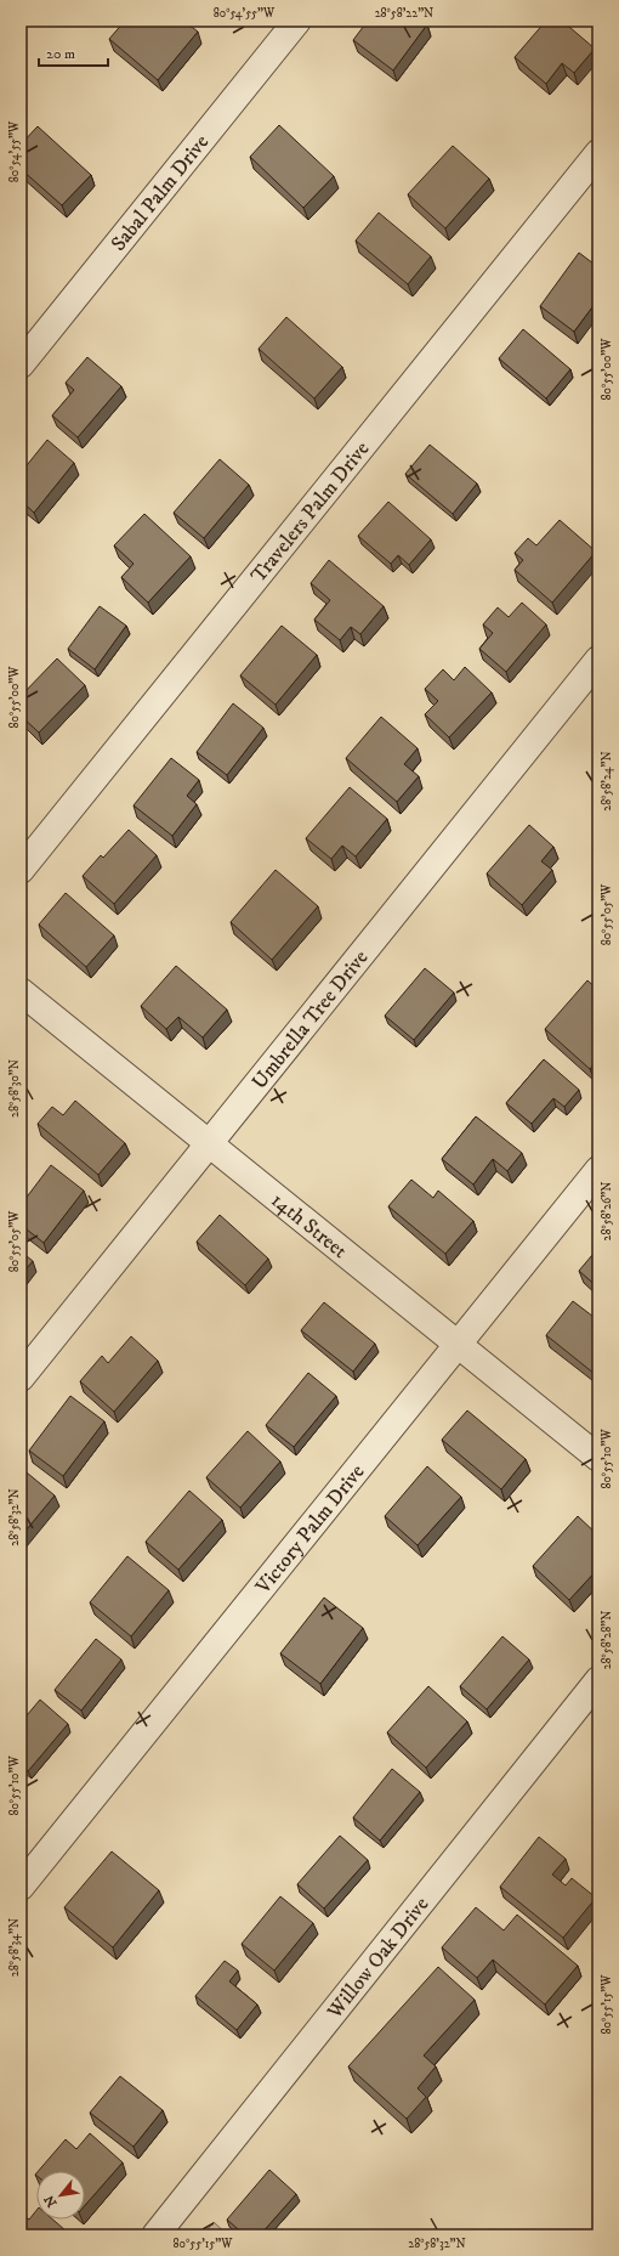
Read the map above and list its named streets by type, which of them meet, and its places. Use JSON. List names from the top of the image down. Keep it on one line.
{"streets":{"street":["Sabal Palm Drive","Travelers Palm Drive","Umbrella Tree Drive","14th Street","Victory Palm Drive","Willow Oak Drive"]},"crossings":[["Umbrella Tree Drive","14th Street"],["14th Street","Victory Palm Drive"]],"scale_bar":"20 m","north":"bottom left","coordinates":["80°54'55\"W","28°58'22\"N","80°55'00\"W","28°58'24\"N","80°55'05\"W","28°58'30\"N","28°58'26\"N","80°55'10\"W","28°58'32\"N","28°58'28\"N","28°58'34\"N","80°55'15\"W"]}
